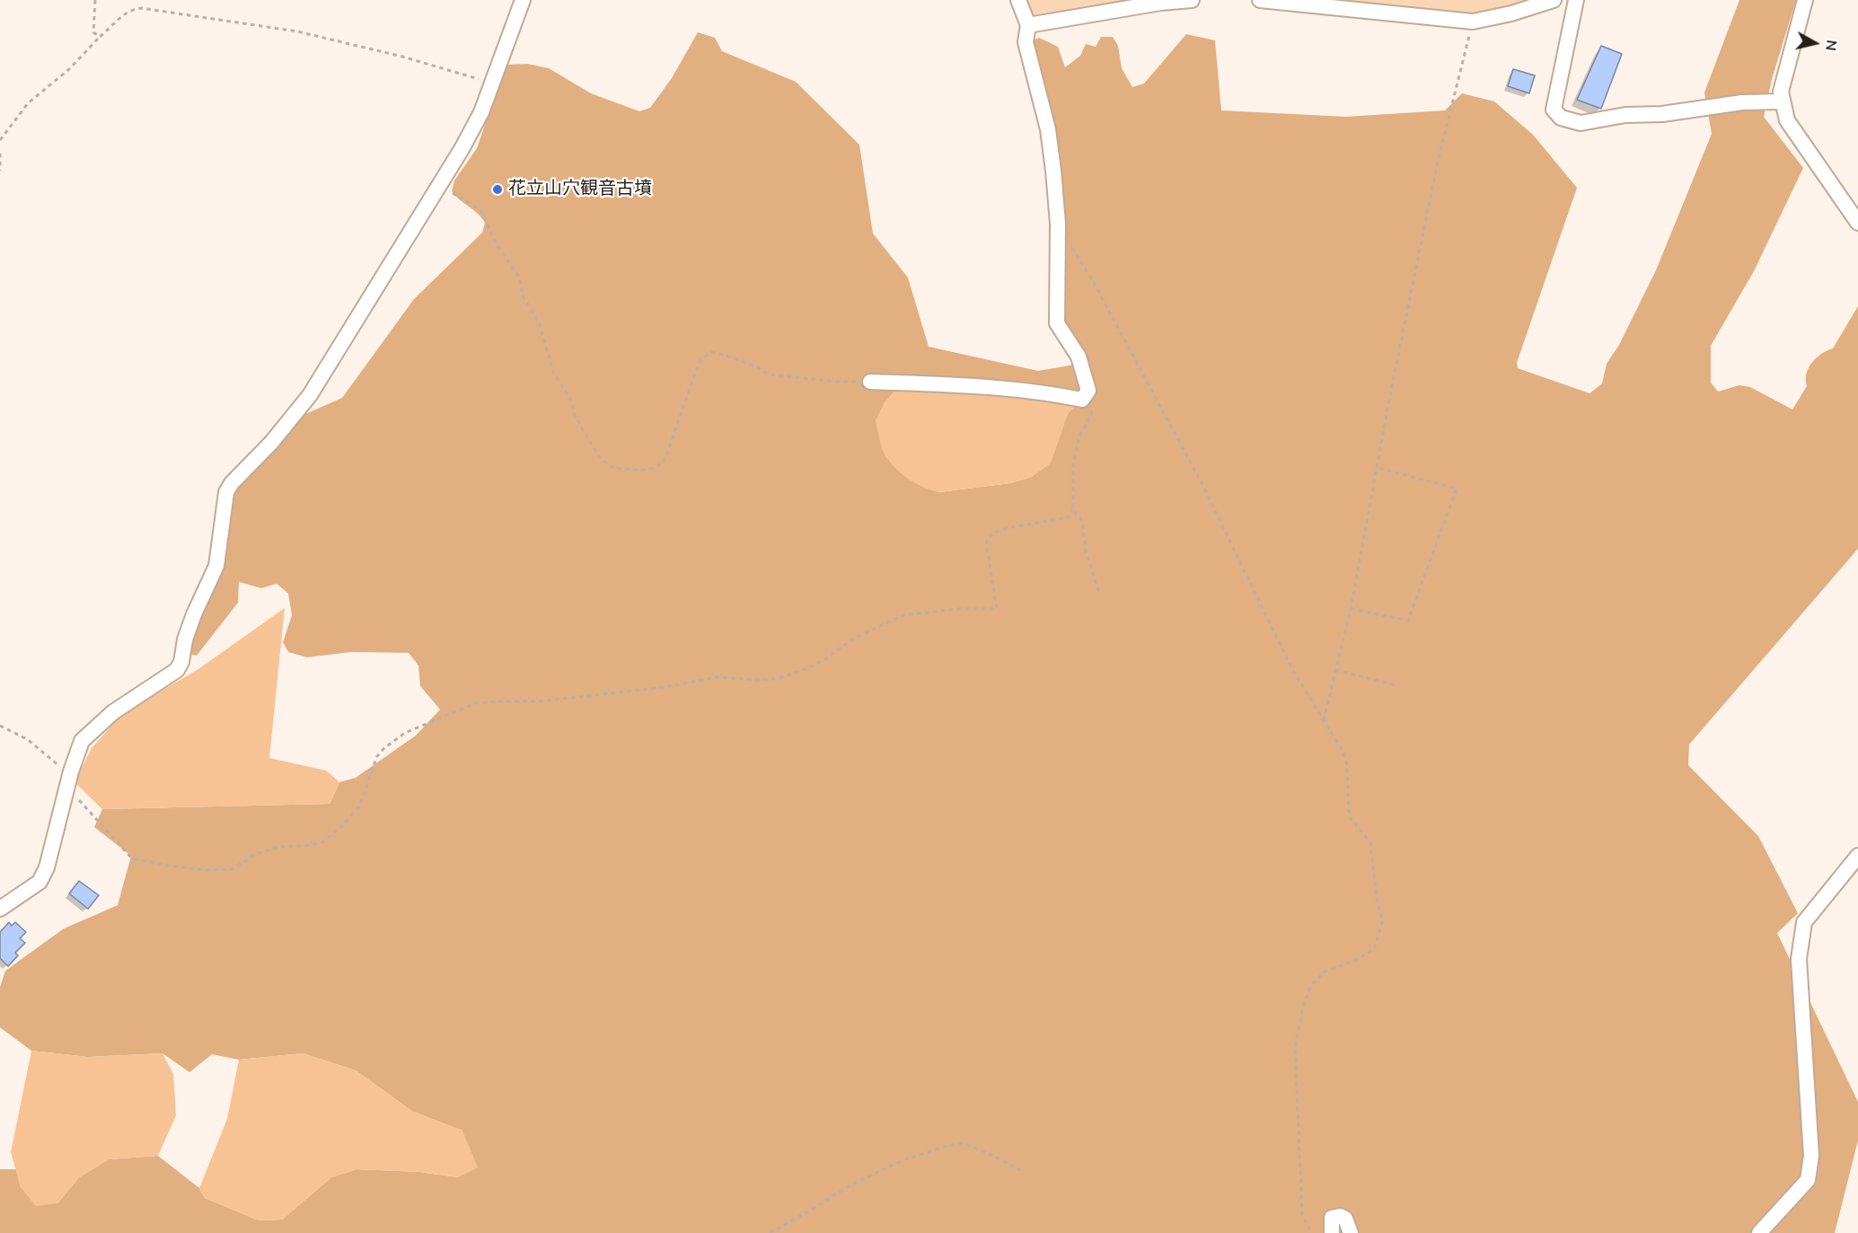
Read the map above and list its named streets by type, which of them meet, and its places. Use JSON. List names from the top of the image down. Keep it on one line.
{"places":["花立山穴観音古墳"],"north":"right"}
